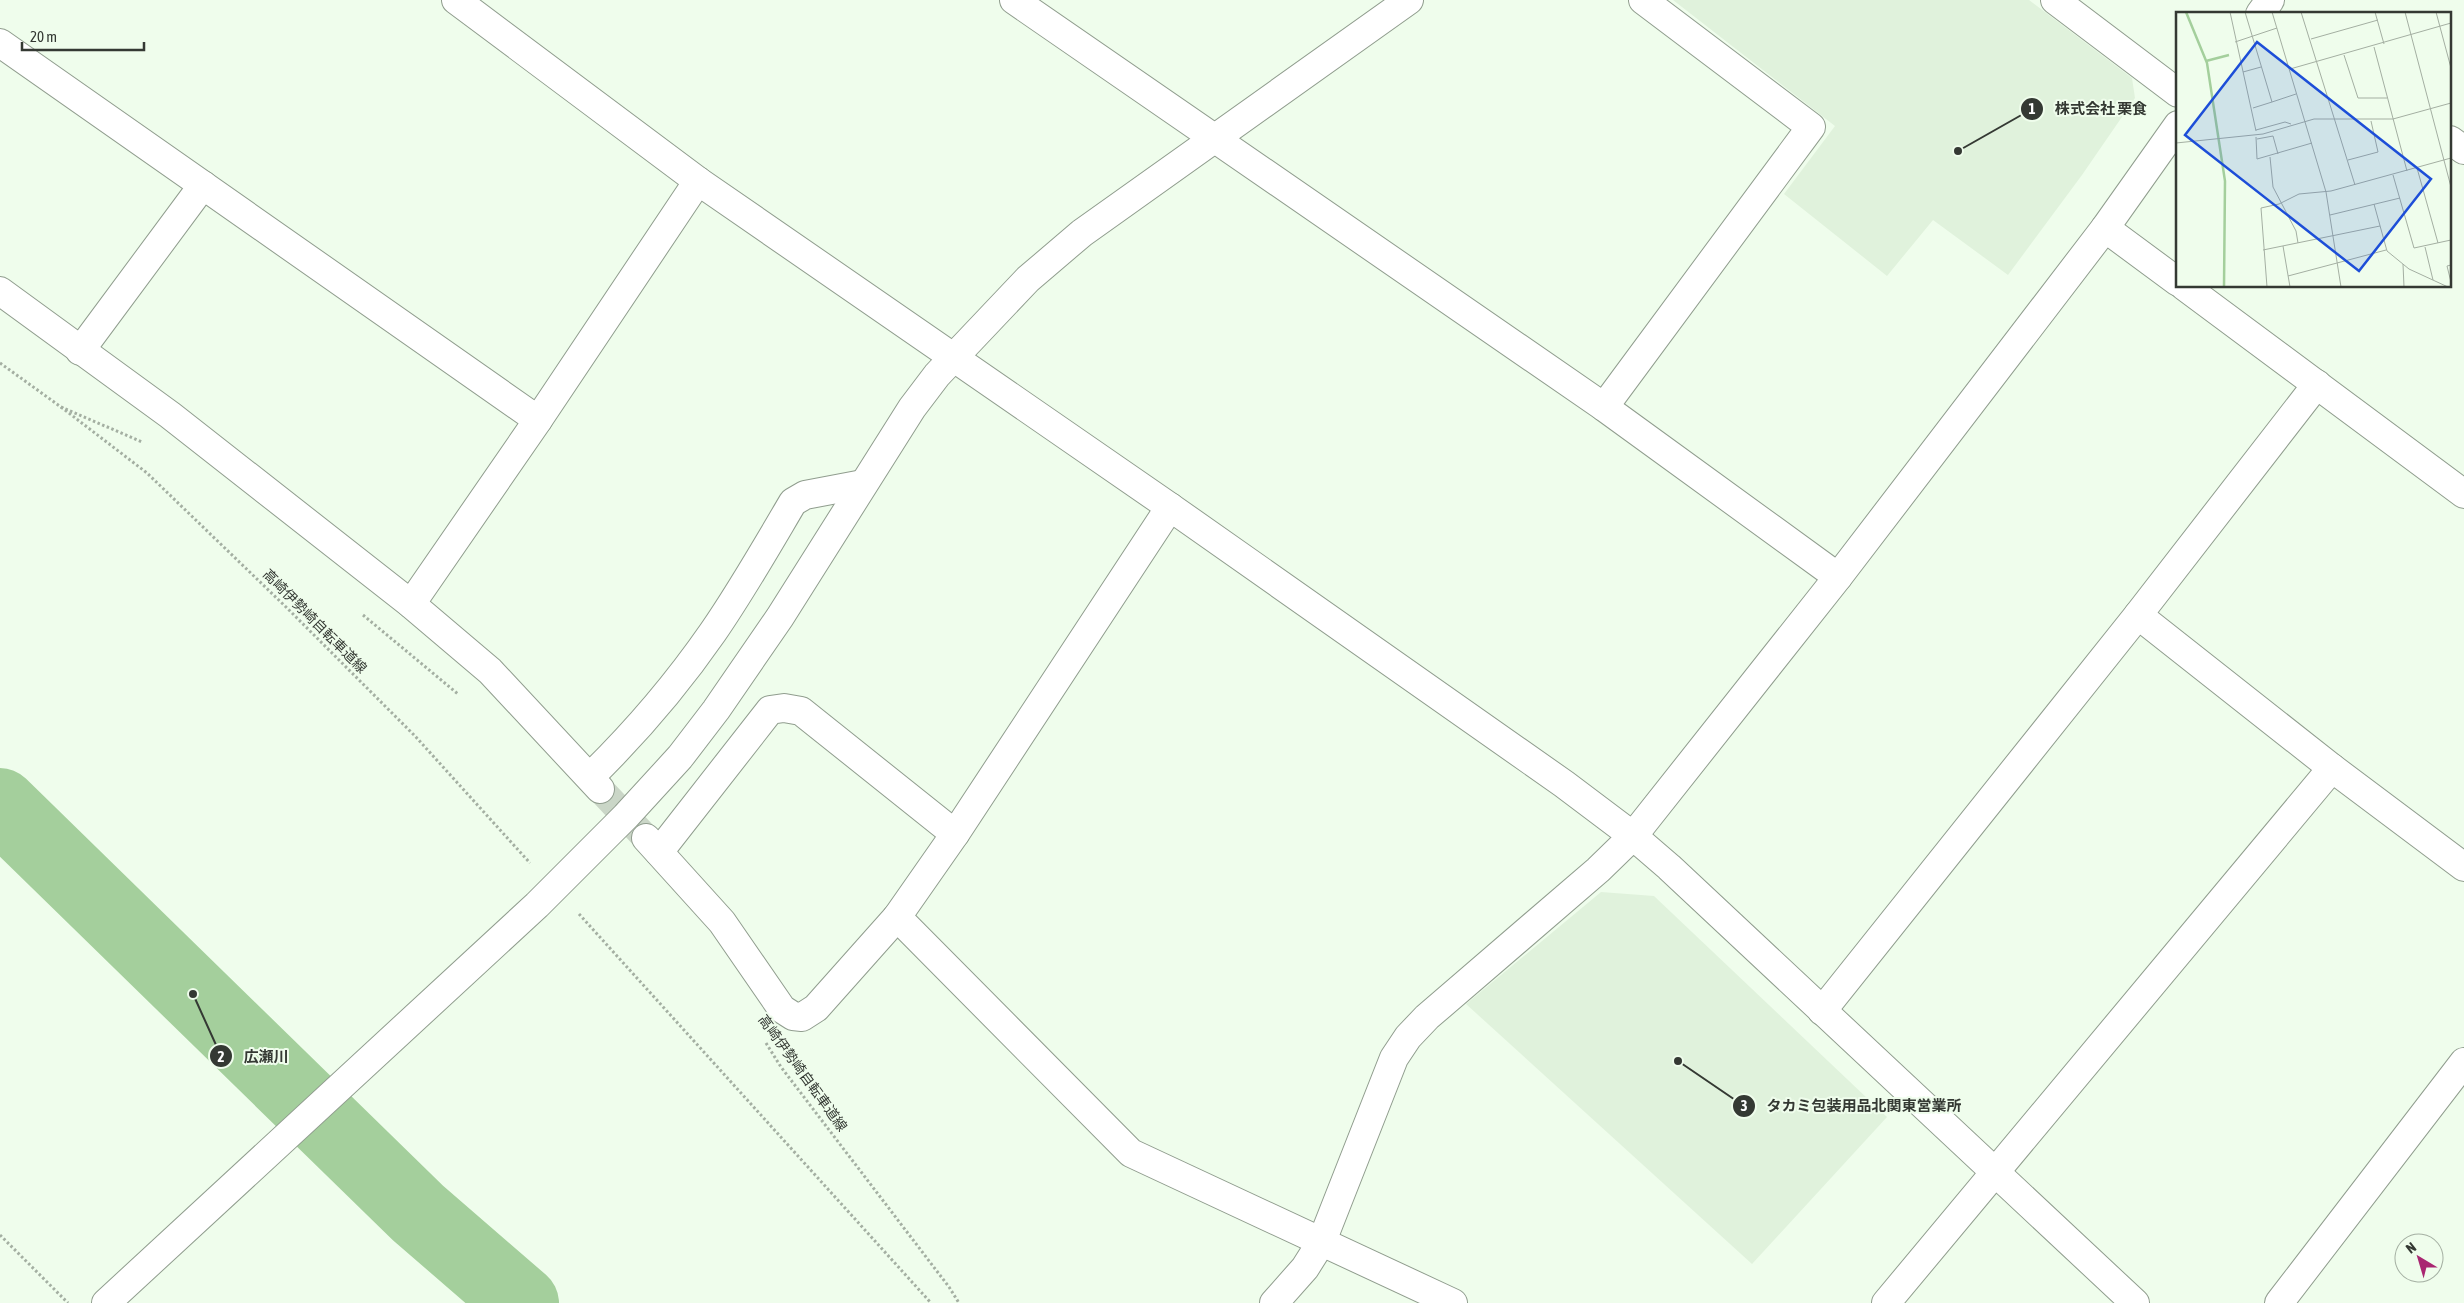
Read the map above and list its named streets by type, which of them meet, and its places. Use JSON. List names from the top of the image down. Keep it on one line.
{"streets":{"path":["高崎伊勢崎自転車道線"]},"places":["株式会社 栗食","広瀬川","タカミ包装用品北関東営業所"],"scale_bar":"20 m","north":"top left"}
